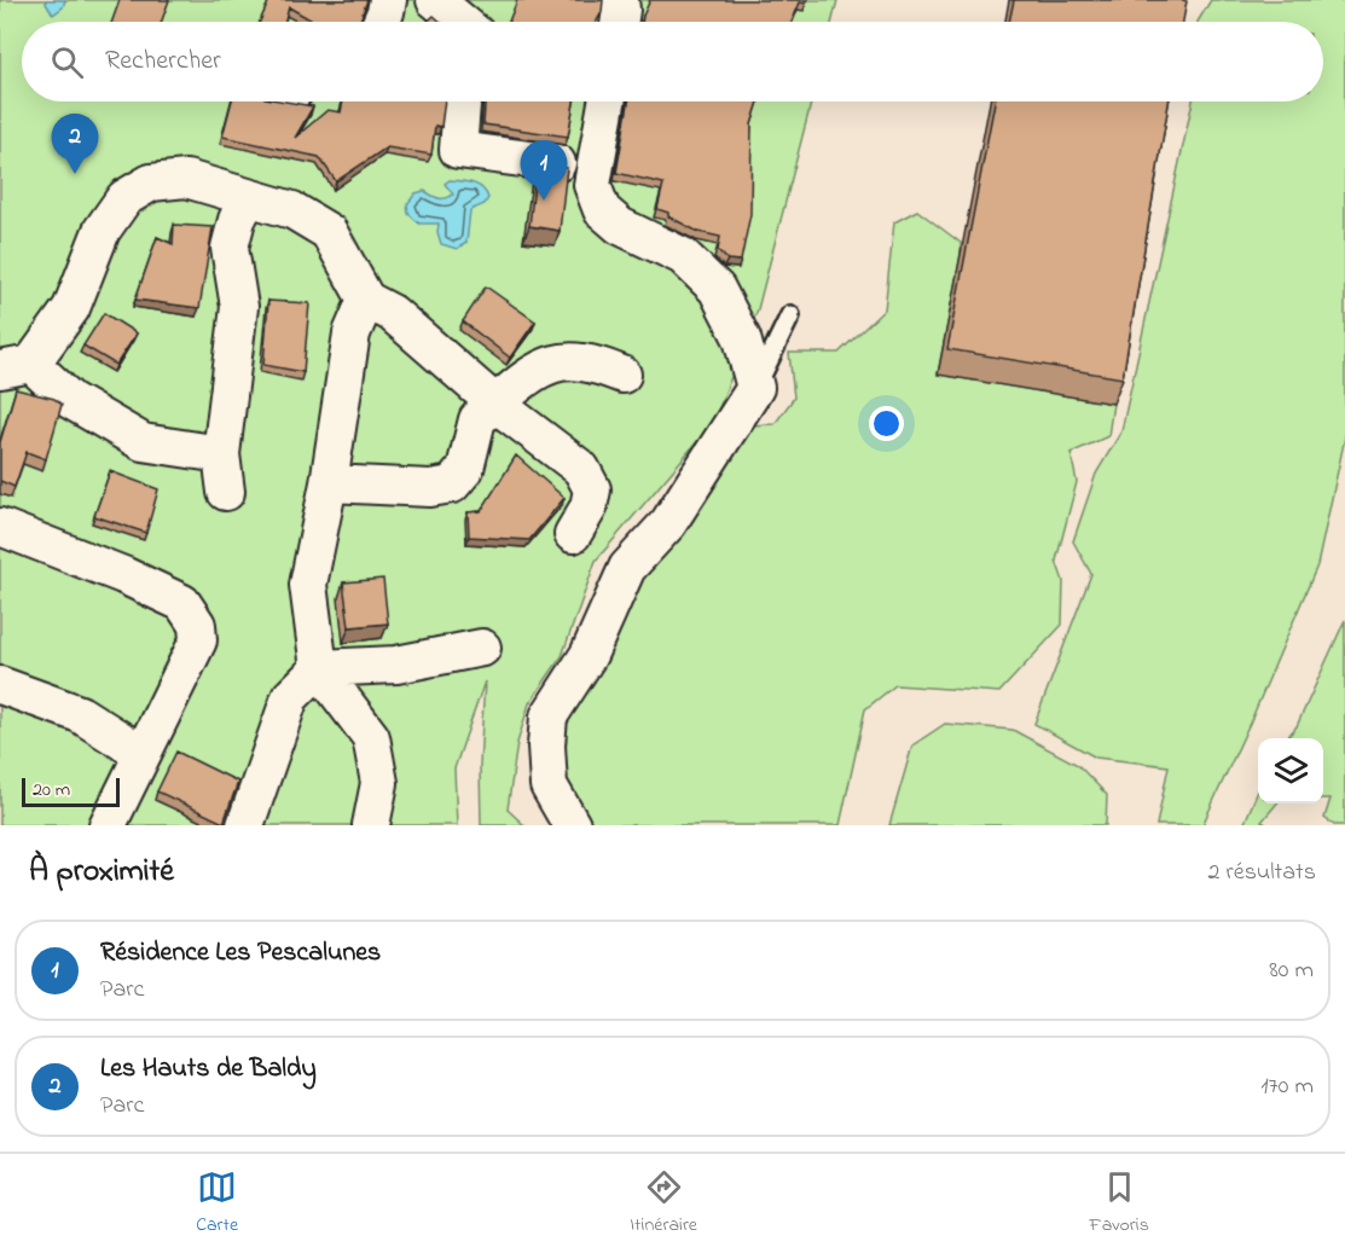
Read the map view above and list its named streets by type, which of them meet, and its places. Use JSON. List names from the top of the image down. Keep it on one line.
{"scale_bar":"20 m","page":{"search":"Rechercher","pins":["2","1"],"scale":"20 m","heading":["À proximité","2 résultats"],"list":[{"mark":"1","name":"Résidence Les Pescalunes","note":"Parc","value":"80 m"},{"mark":"2","name":"Les Hauts de Baldy","note":"Parc","value":"170 m"}],"nav":["Carte","Itinéraire","Favoris"]}}
